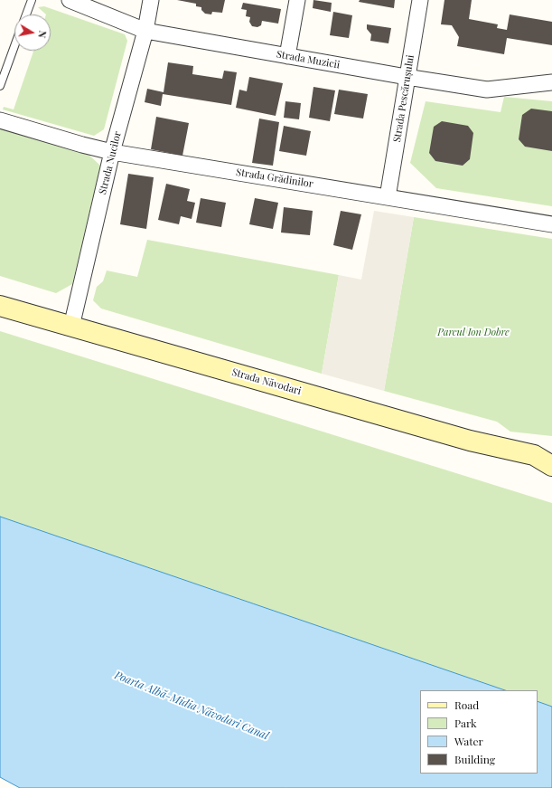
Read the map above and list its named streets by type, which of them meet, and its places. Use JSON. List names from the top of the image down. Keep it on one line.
{"streets":{"main road":["Strada Năvodari"],"street":["Strada Muzicii","Strada Pescărușului","Strada Nucilor","Strada Grădinilor"]},"crossings":[["Strada Muzicii","Strada Pescărușului"],["Strada Muzicii","Strada Nucilor"],["Strada Pescărușului","Strada Grădinilor"],["Strada Nucilor","Strada Grădinilor"],["Strada Nucilor","Strada Năvodari"]],"water":["Poarta Albă-Midia Năvodari Canal"],"parks":["Parcul Ion Dobre"],"legend":["Road","Park","Water","Building"],"north":"right"}
